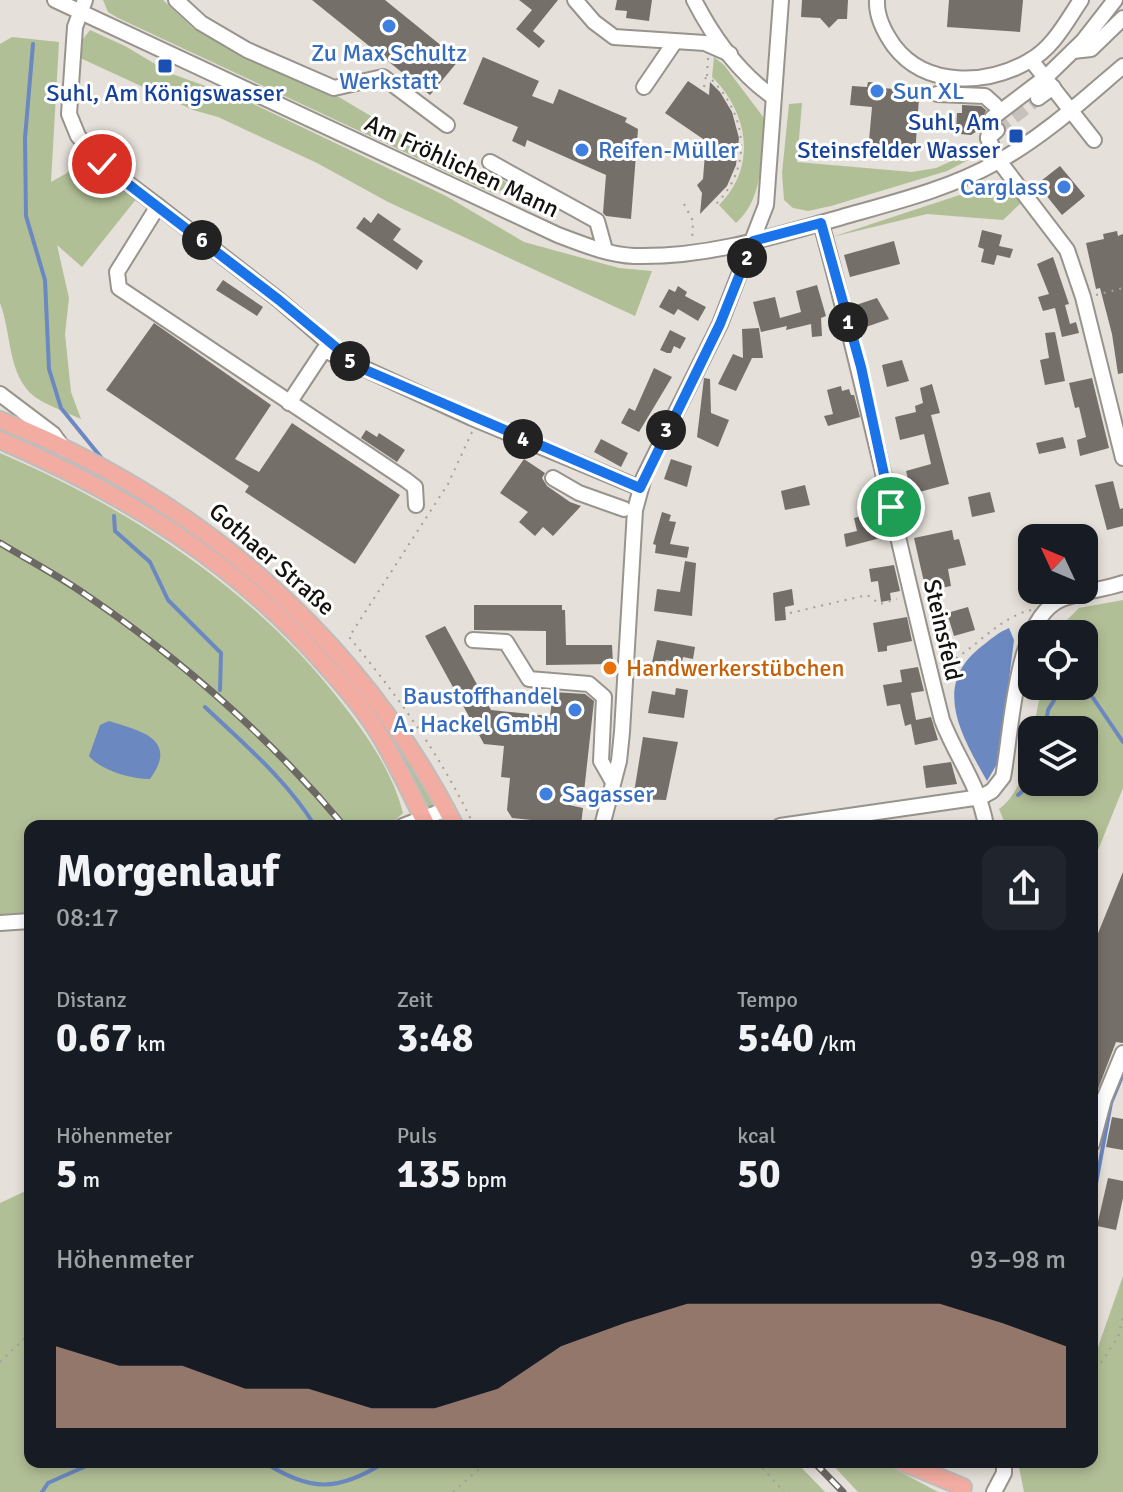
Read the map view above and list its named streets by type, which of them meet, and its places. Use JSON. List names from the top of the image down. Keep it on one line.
{"streets":{"main road":["Gothaer Straße"],"street":["Am Fröhlichen Mann","Steinsfeld"]},"crossings":[["Am Fröhlichen Mann","Steinsfeld"]],"places":{"other":["Zu Max Schultz Werkstatt","Sun XL","Reifen-Müller","Carglass","Handwerkerstübchen","Baustoffhandel A. Hackel GmbH","Sagasser"],"transit":["Suhl, Am Königswasser","Suhl, Am Steinsfelder Wasser"]},"north":"top left","page":{"pins":["6","2","1","5","3","4"],"heading":["Morgenlauf","08:17"],"stats":[["Distanz","0.67 km"],["Zeit","3:48"],["Tempo","5:40 /km"],["Höhenmeter","5 m"],["Puls","135 bpm"],["kcal","50"]],"chart":["Höhenmeter","93–98 m"]}}
